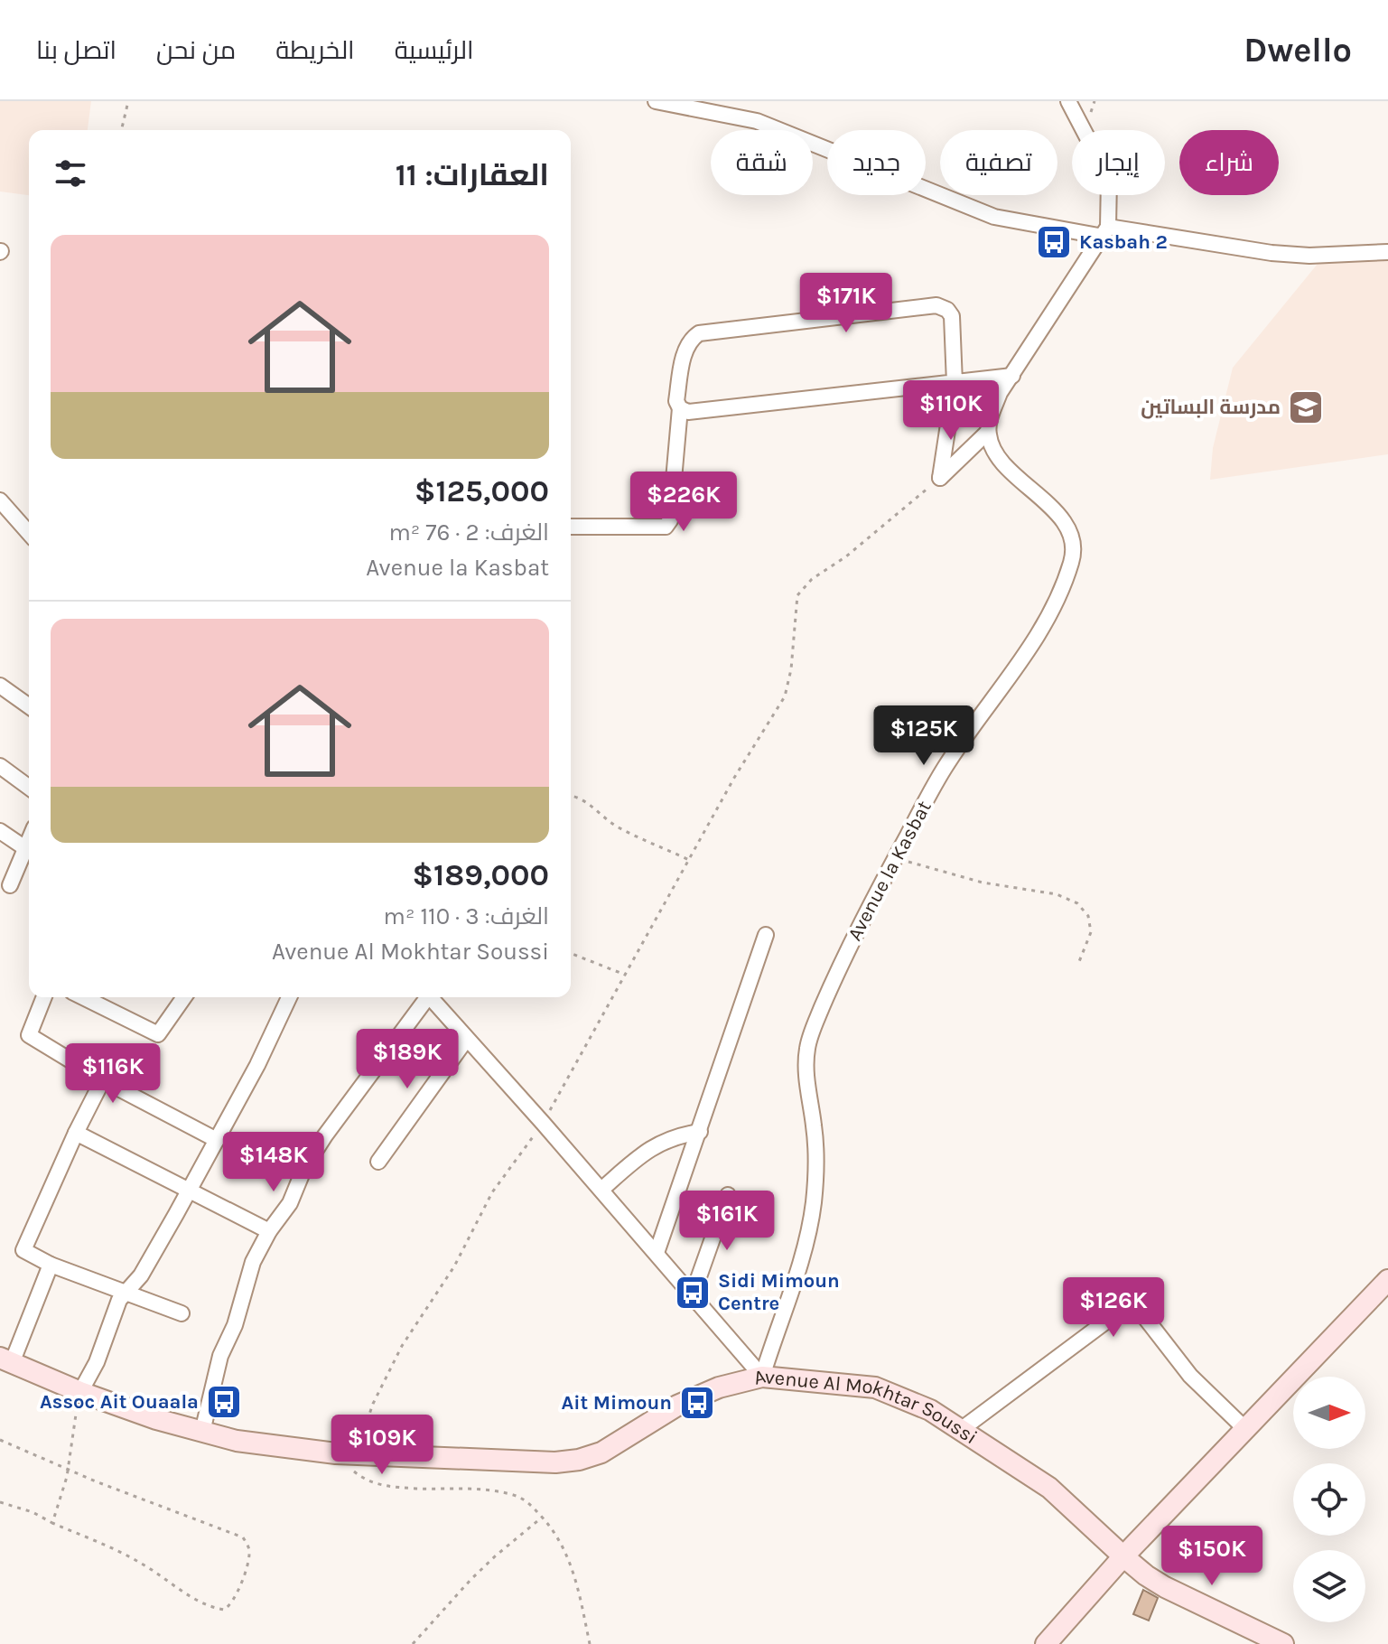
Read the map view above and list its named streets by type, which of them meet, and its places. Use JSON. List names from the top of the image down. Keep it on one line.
{"streets":{"street":["Avenue la Kasbat","Avenue Al Mokhtar Soussi"]},"crossings":[["Avenue la Kasbat","Avenue Al Mokhtar Soussi"]],"places":{"bus stop":["Kasbah 2","Sidi Mimoun Centre","Assoc Ait Ouaala","Ait Mimoun"],"school or university":["مدرسة البساتين"]},"north":"right","page":{"header":"Dwello","nav":["الرئيسية","الخريطة","من نحن","اتصل بنا"],"chip":["شراء","إيجار","تصفية","جديد","شقة"],"heading":"العقارات: 11","list":[{"name":"$125,000","note":"الغرف: 2 · 76 m² · Avenue la Kasbat"},{"name":"$189,000","note":"الغرف: 3 · 110 m² · Avenue Al Mokhtar Soussi"}],"price":["$171K","$110K","$226K","$125K","$189K","$116K","$148K","$161K","$126K","$109K","$150K"]}}
